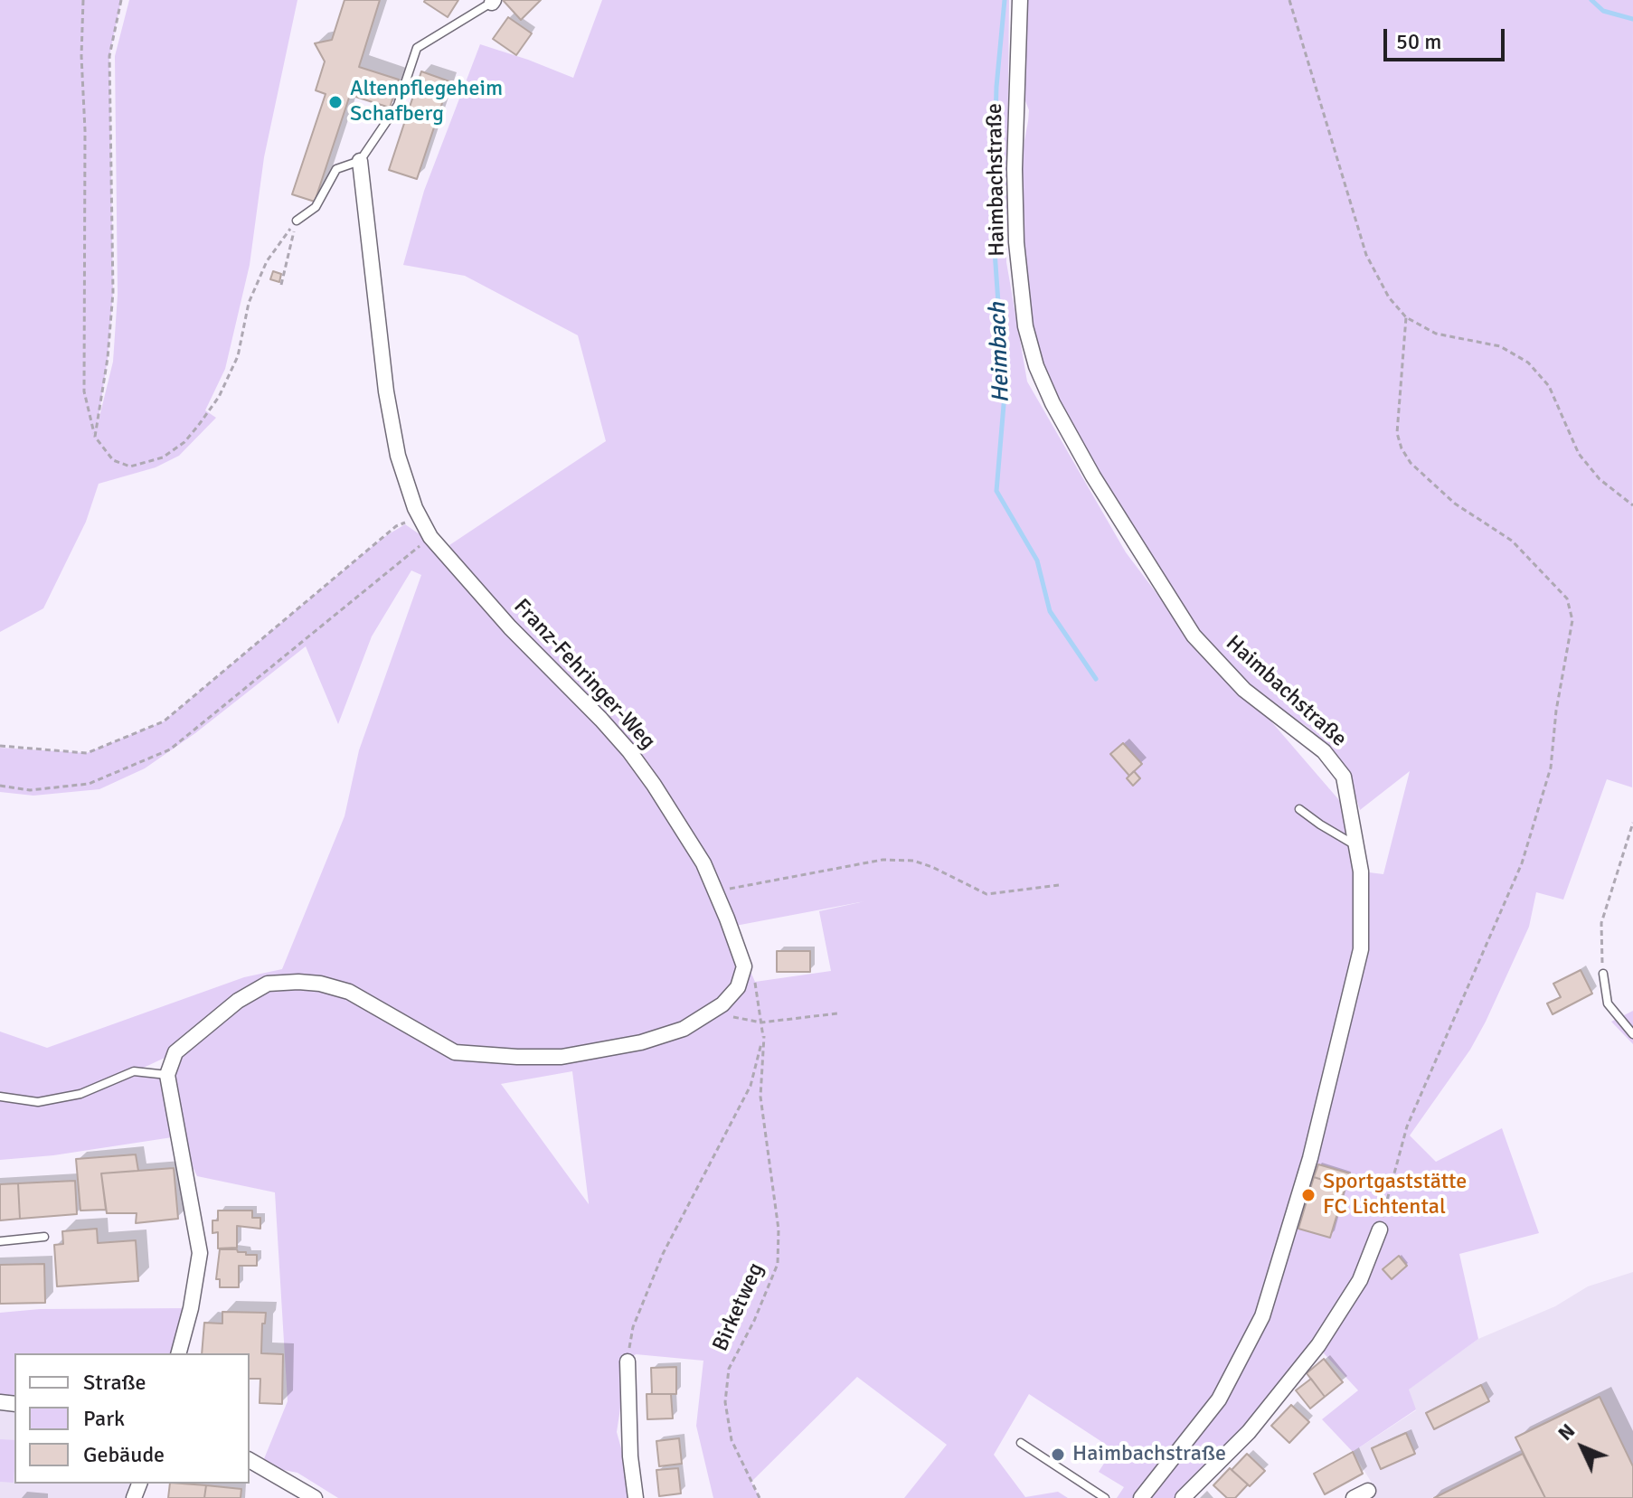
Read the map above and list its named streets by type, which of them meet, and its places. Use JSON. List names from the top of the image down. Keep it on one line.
{"streets":{"street":["Haimbachstraße","Franz-Fehringer-Weg"],"path":["Birketweg"]},"water":["Heimbach"],"places":["Altenpflegeheim Schafberg","Sportgaststätte FC Lichtental","Haimbachstraße"],"legend":["Straße","Park","Gebäude"],"scale_bar":"50 m","north":"top left"}
